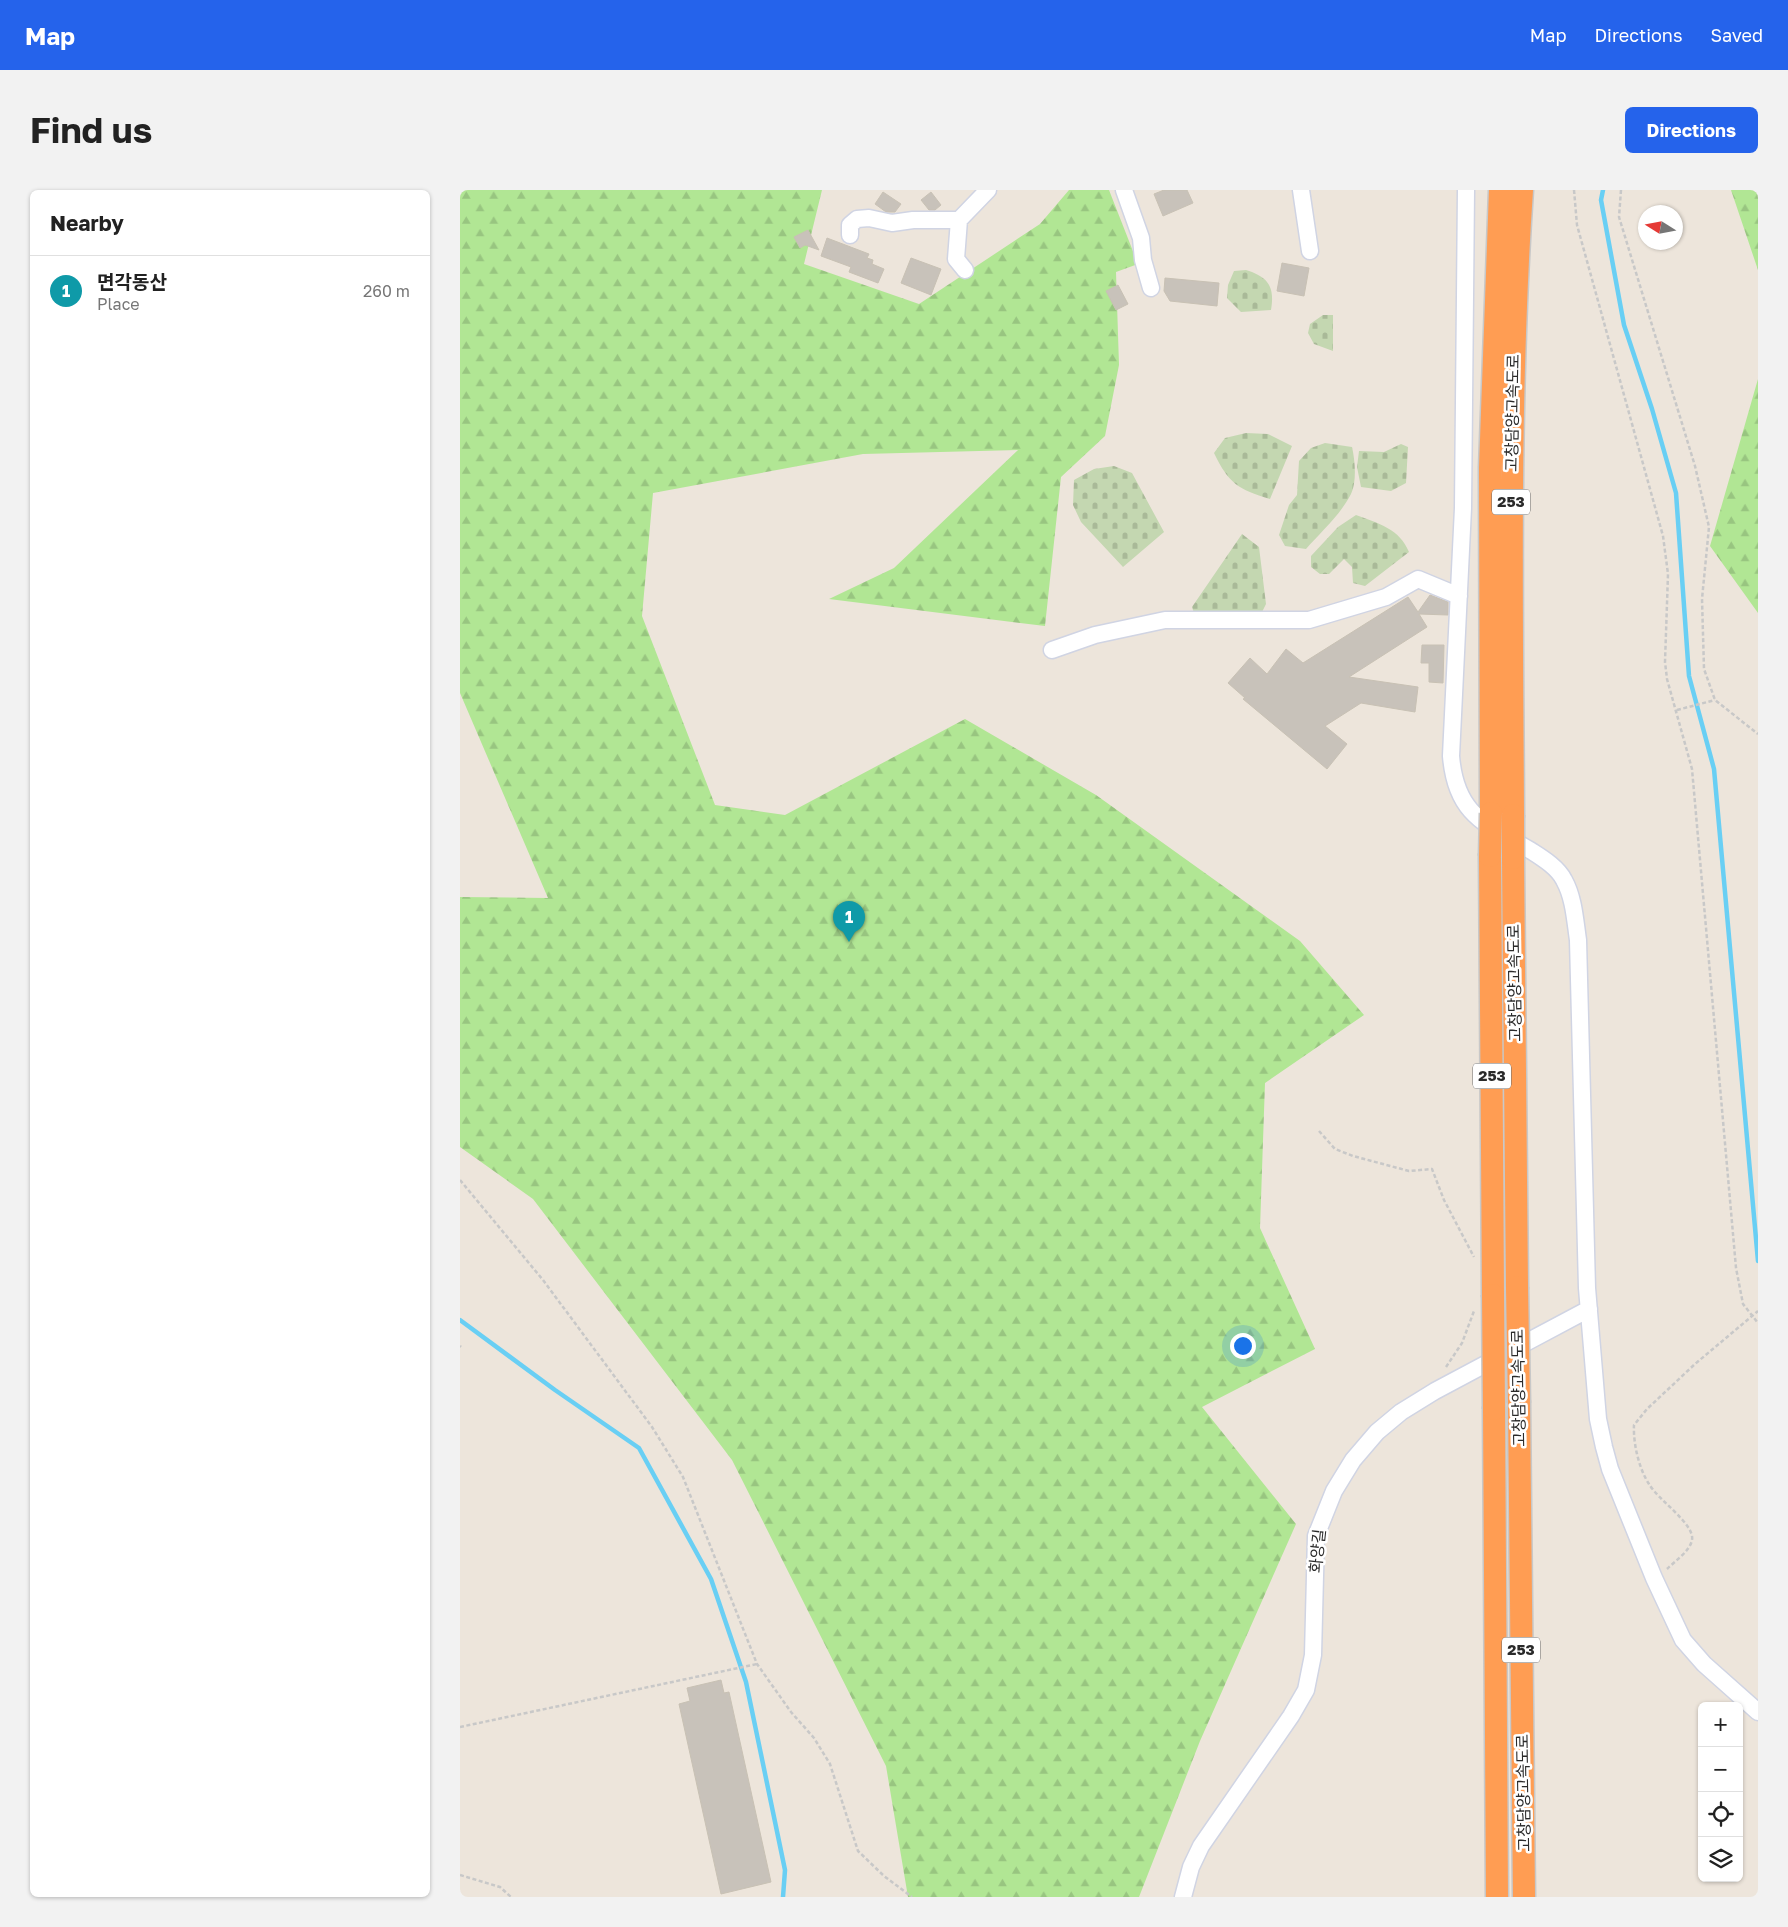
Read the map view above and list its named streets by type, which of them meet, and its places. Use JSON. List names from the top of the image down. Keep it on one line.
{"streets":{"highway":["고창담양고속도로","253"],"street":["화양길"]},"north":"left","page":{"header":"Map","nav":["Map","Directions","Saved"],"buttons":"Directions","title":"Find us","heading":"Nearby","list":[{"mark":"1","name":"면각동산","note":"Place","value":"260 m"}],"pins":"1","map_buttons":["+","−"]}}
